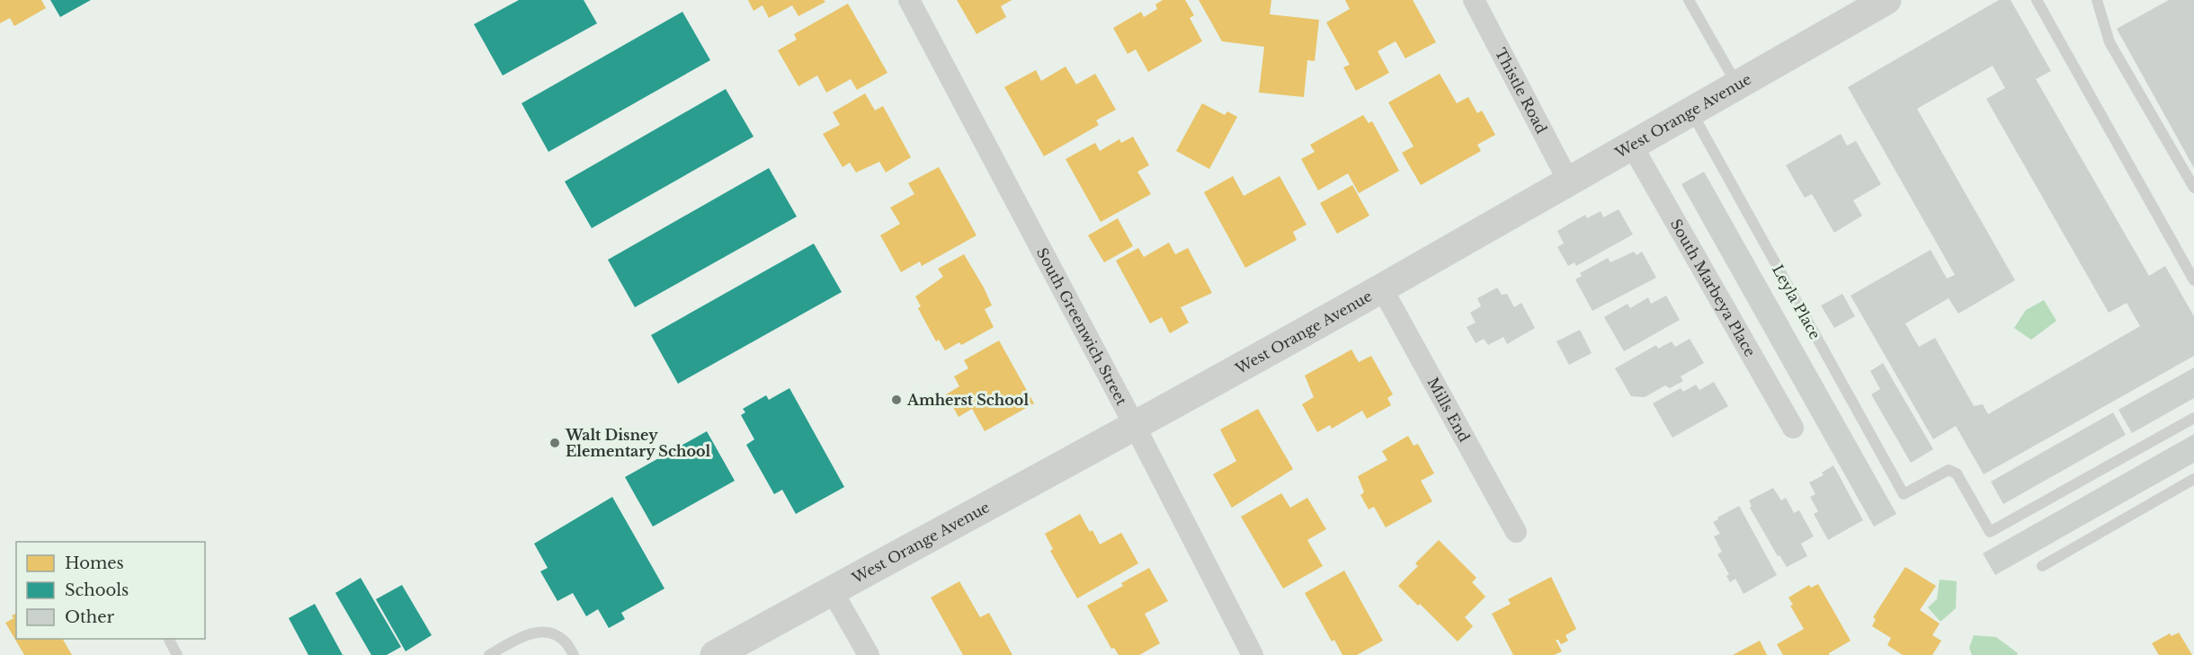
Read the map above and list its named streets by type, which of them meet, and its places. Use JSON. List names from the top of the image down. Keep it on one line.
{"streets":{"street":["Thistle Road","West Orange Avenue","South Marbeya Place","South Greenwich Street","Mills End"],"lane":["Leyla Place"]},"crossings":[["Thistle Road","West Orange Avenue"],["West Orange Avenue","South Marbeya Place"],["West Orange Avenue","Leyla Place"],["West Orange Avenue","South Greenwich Street"],["West Orange Avenue","Mills End"]],"places":["Amherst School","Walt Disney Elementary School"],"legend":["Homes","Schools","Other"]}
